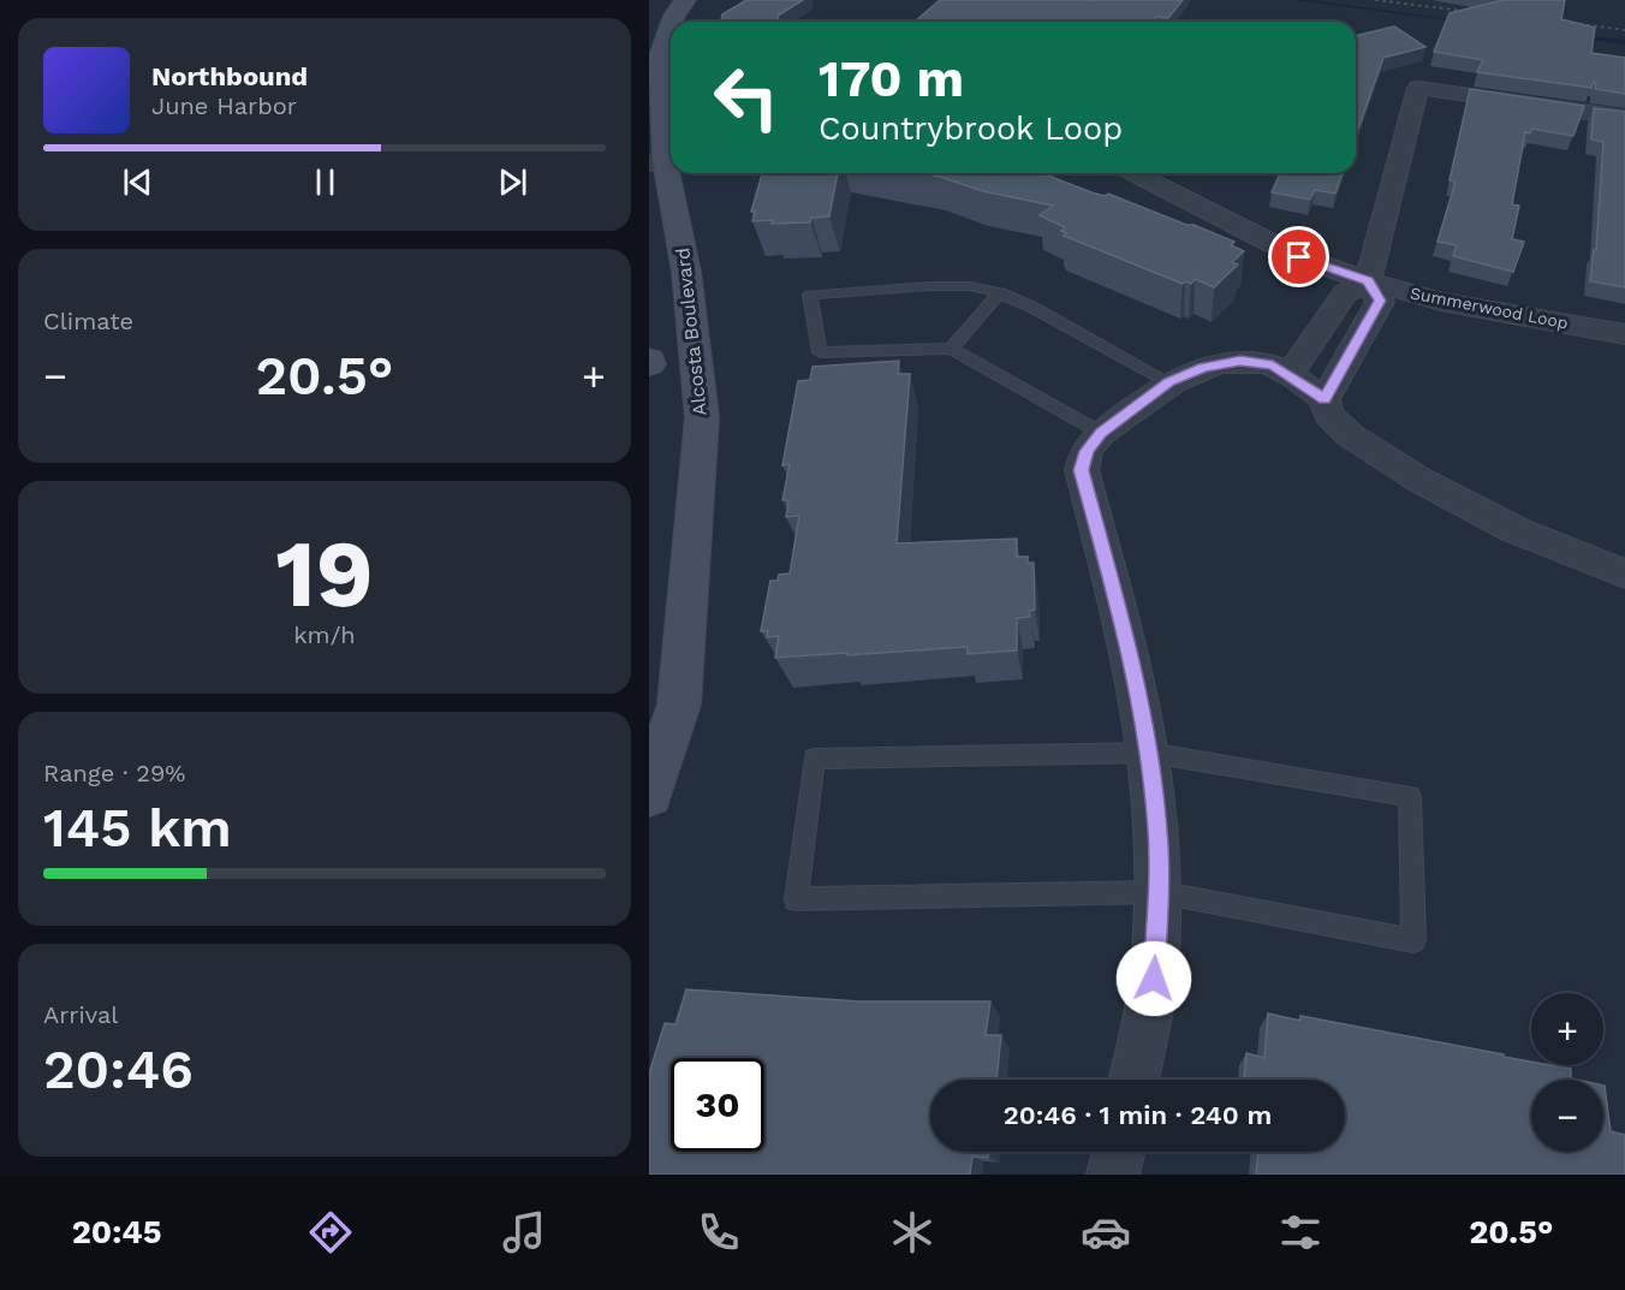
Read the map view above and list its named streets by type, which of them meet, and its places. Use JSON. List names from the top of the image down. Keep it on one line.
{"streets":{"main road":["Alcosta Boulevard"],"street":["Summerwood Loop"]},"page":{"turn":["170 m","Countrybrook Loop"],"song":["Northbound","June Harbor"],"tile":["Climate",["19","km/h"],["Range · 29%","145 km"],["Arrival","20:46"]],"heat":["−","20.5°","+"],"map_buttons":["+","−"],"limit":"30","trip":"20:46 · 1 min · 240 m","tabs":["20:45","20.5°"]}}
